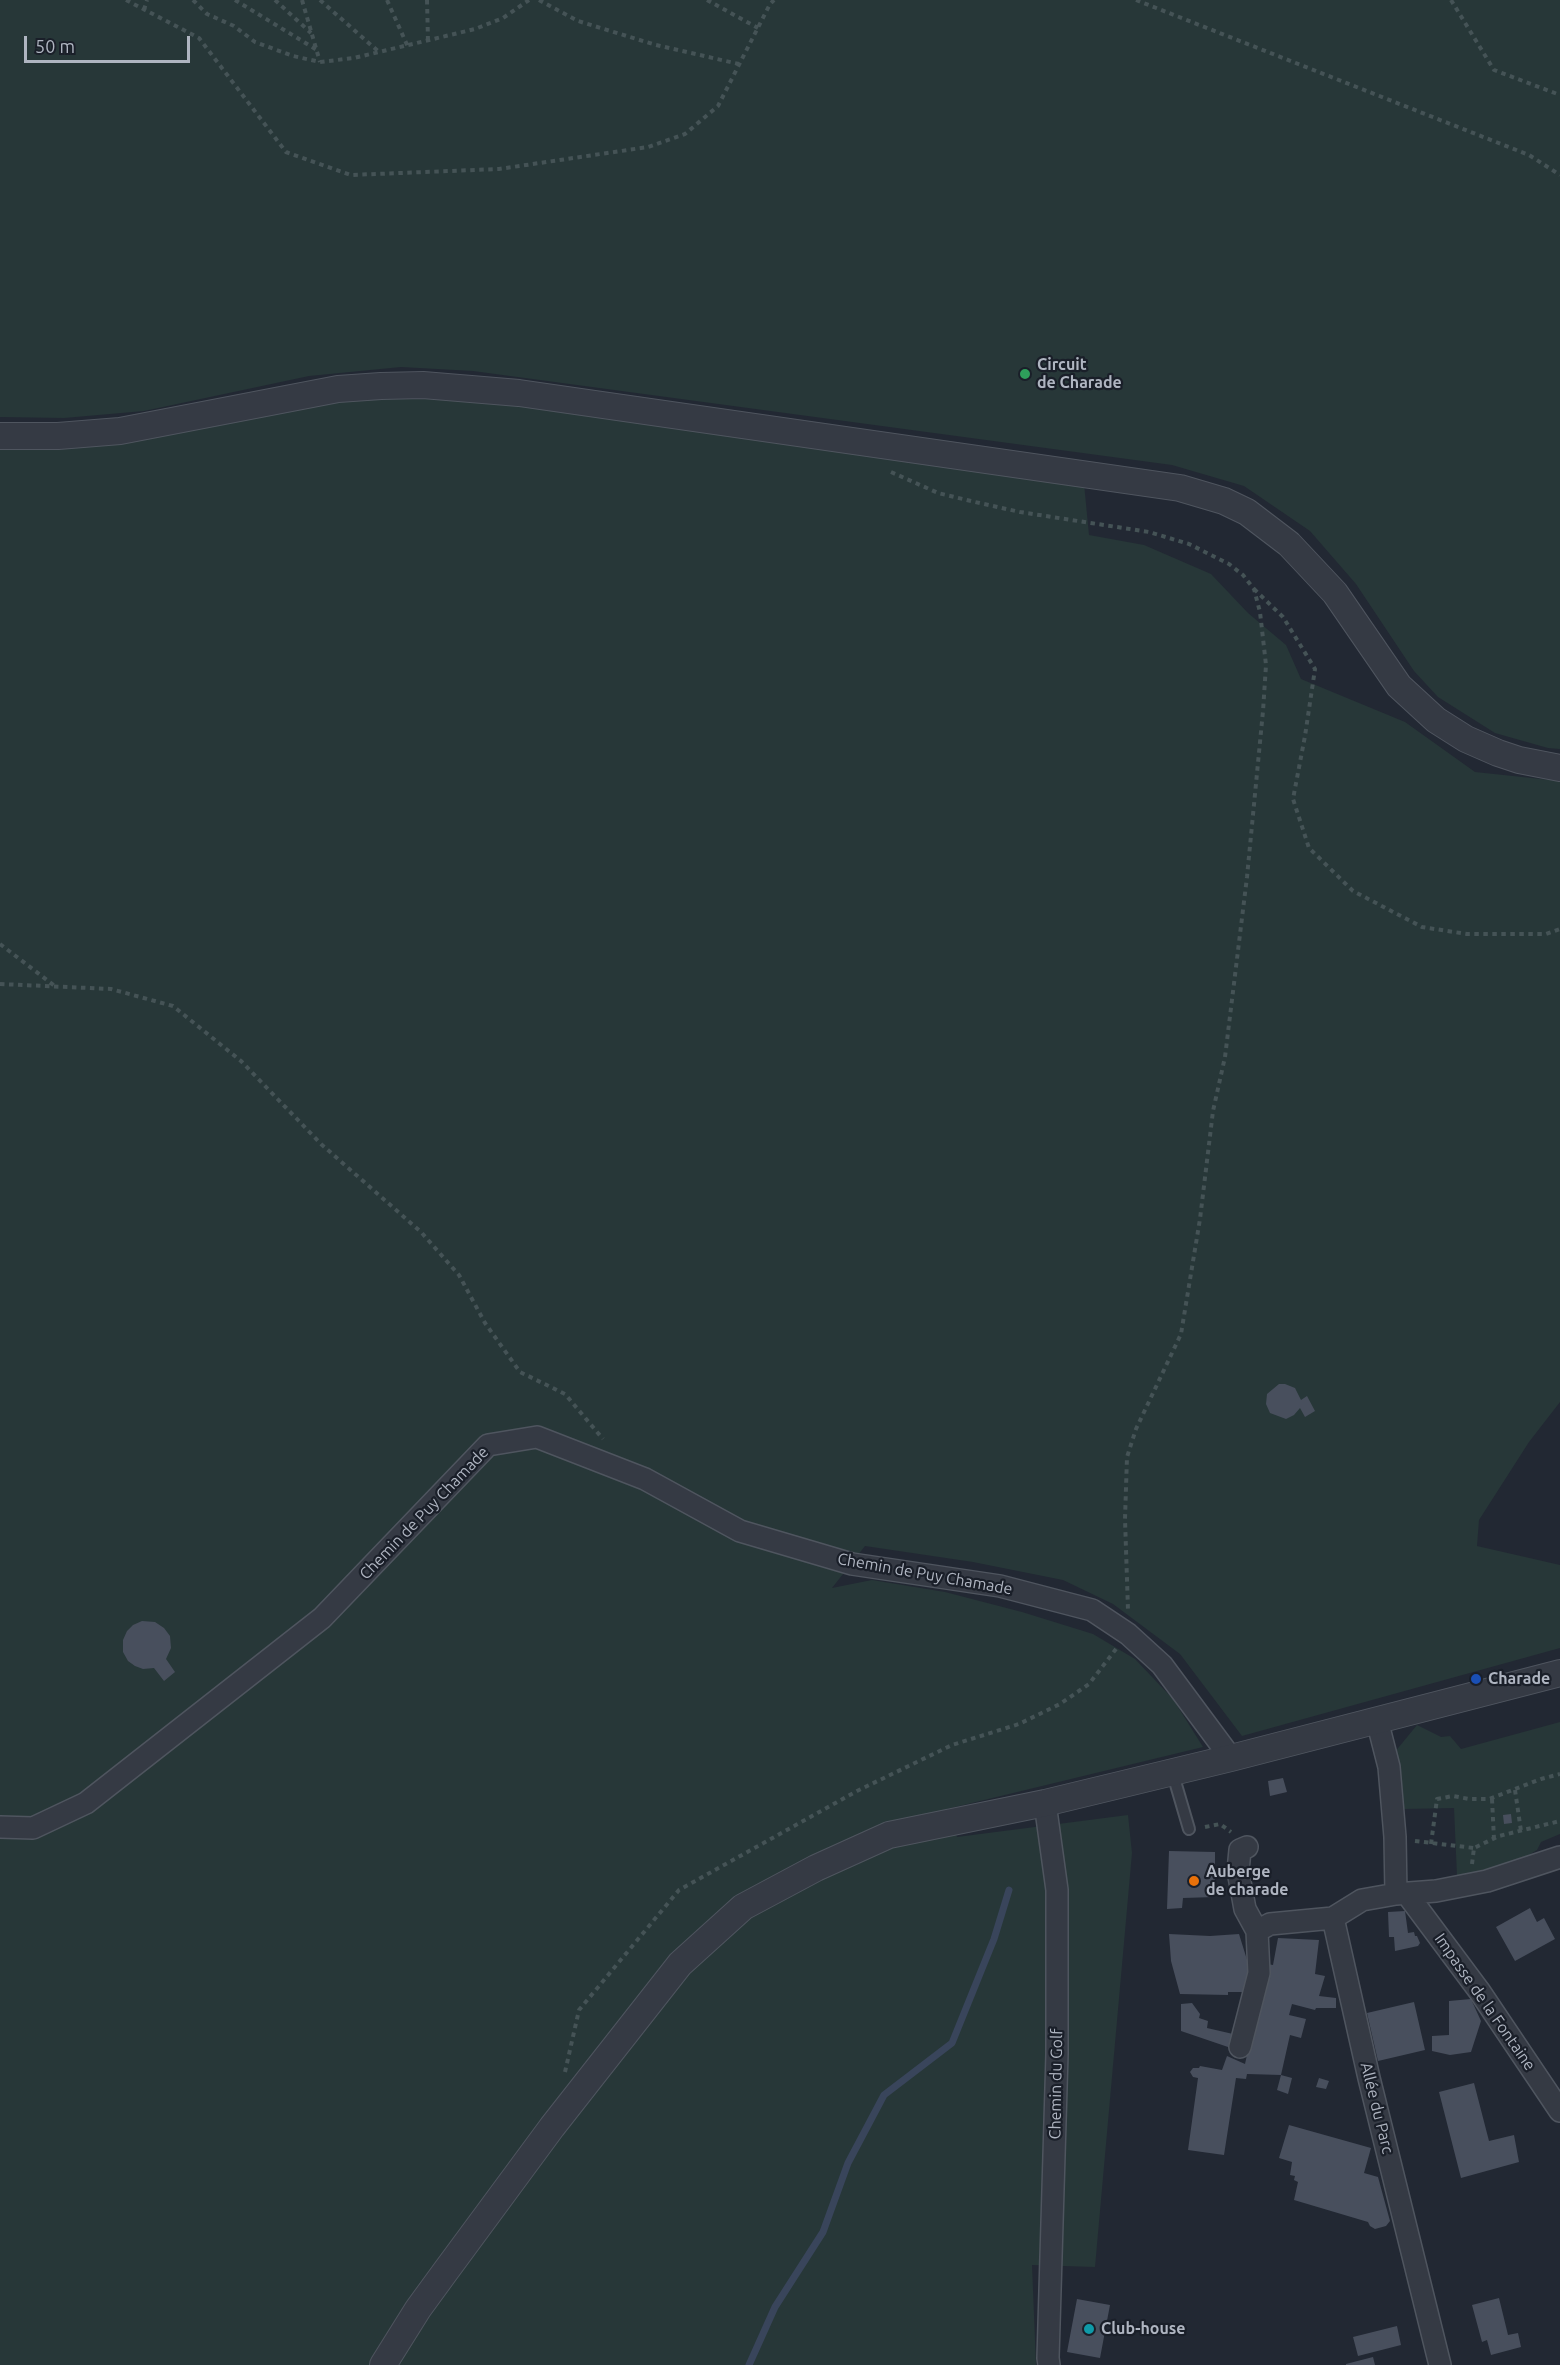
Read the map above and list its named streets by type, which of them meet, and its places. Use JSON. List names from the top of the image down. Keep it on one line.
{"streets":{"street":["Chemin de Puy Chamade","Impasse de la Fontaine","Chemin du Golf","Allée du Parc"]},"places":["Circuit de Charade","Charade","Auberge de charade","Club-house"],"scale_bar":"50 m"}
